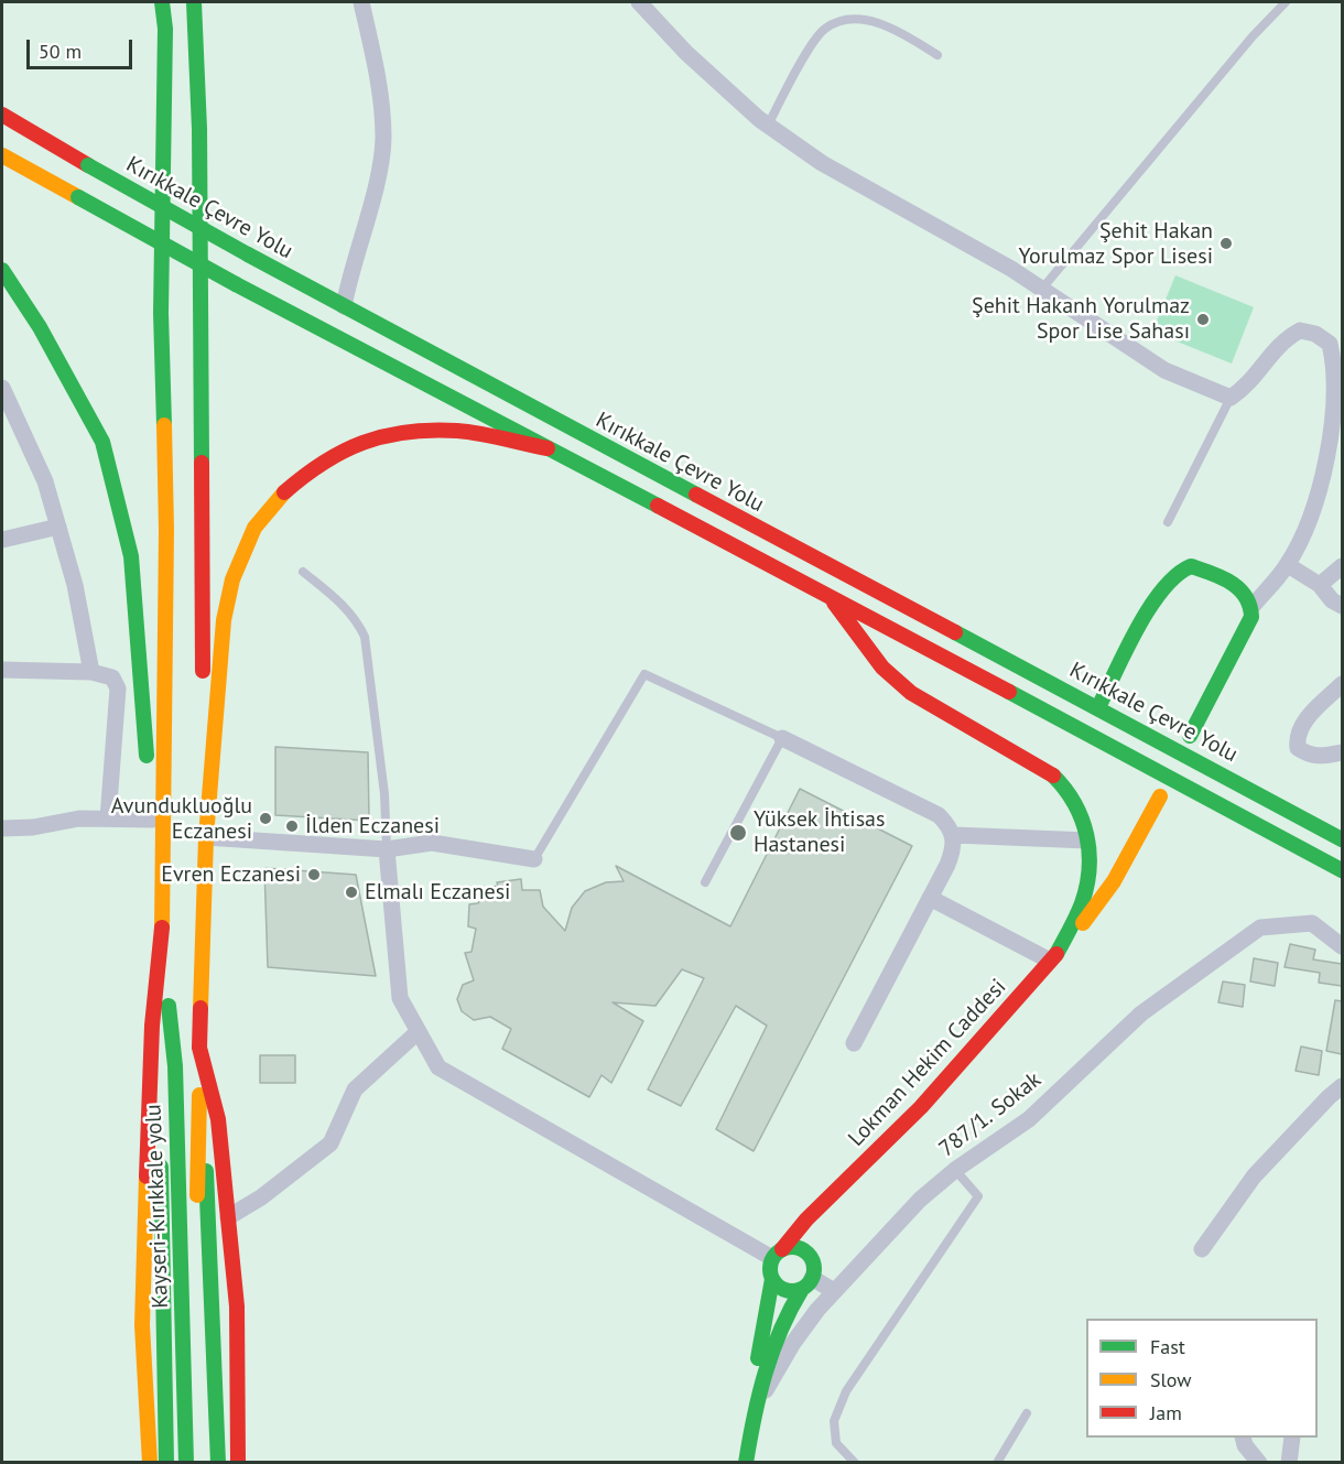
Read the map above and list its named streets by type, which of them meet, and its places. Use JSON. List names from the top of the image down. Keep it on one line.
{"streets":{"main road":["Kırıkkale Çevre Yolu","Lokman Hekim Caddesi","Kayseri-Kırıkkale yolu"],"street":["787/1. Sokak"]},"places":["Şehit Hakan Yorulmaz Spor Lisesi","Şehit Hakanh Yorulmaz Spor Lise Sahası","Avundukluoğlu Eczanesi","İlden Eczanesi","Yüksek İhtisas Hastanesi","Evren Eczanesi","Elmalı Eczanesi"],"legend":["Fast","Slow","Jam"],"scale_bar":"50 m"}
